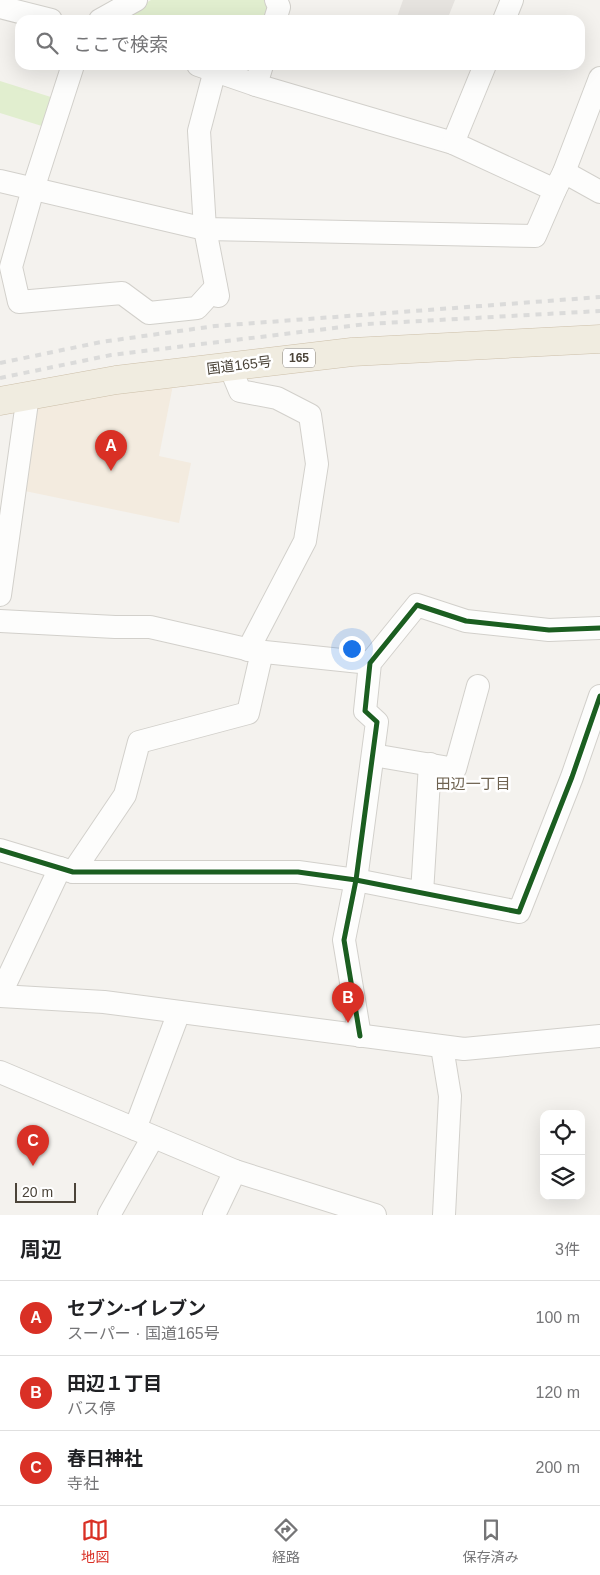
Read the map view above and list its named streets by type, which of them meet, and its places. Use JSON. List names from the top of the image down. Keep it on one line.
{"streets":{"highway":["165","国道165号"]},"districts":["田辺一丁目"],"scale_bar":"20 m","page":{"search":"ここで検索","pins":["A","B","C"],"scale":"20 m","heading":["周辺","3件"],"list":[{"mark":"A","name":"セブン-イレブン","note":"スーパー · 国道165号","value":"100 m"},{"mark":"B","name":"田辺１丁目","note":"バス停","value":"120 m"},{"mark":"C","name":"春日神社","note":"寺社","value":"200 m"}],"nav":["地図","経路","保存済み"]}}
